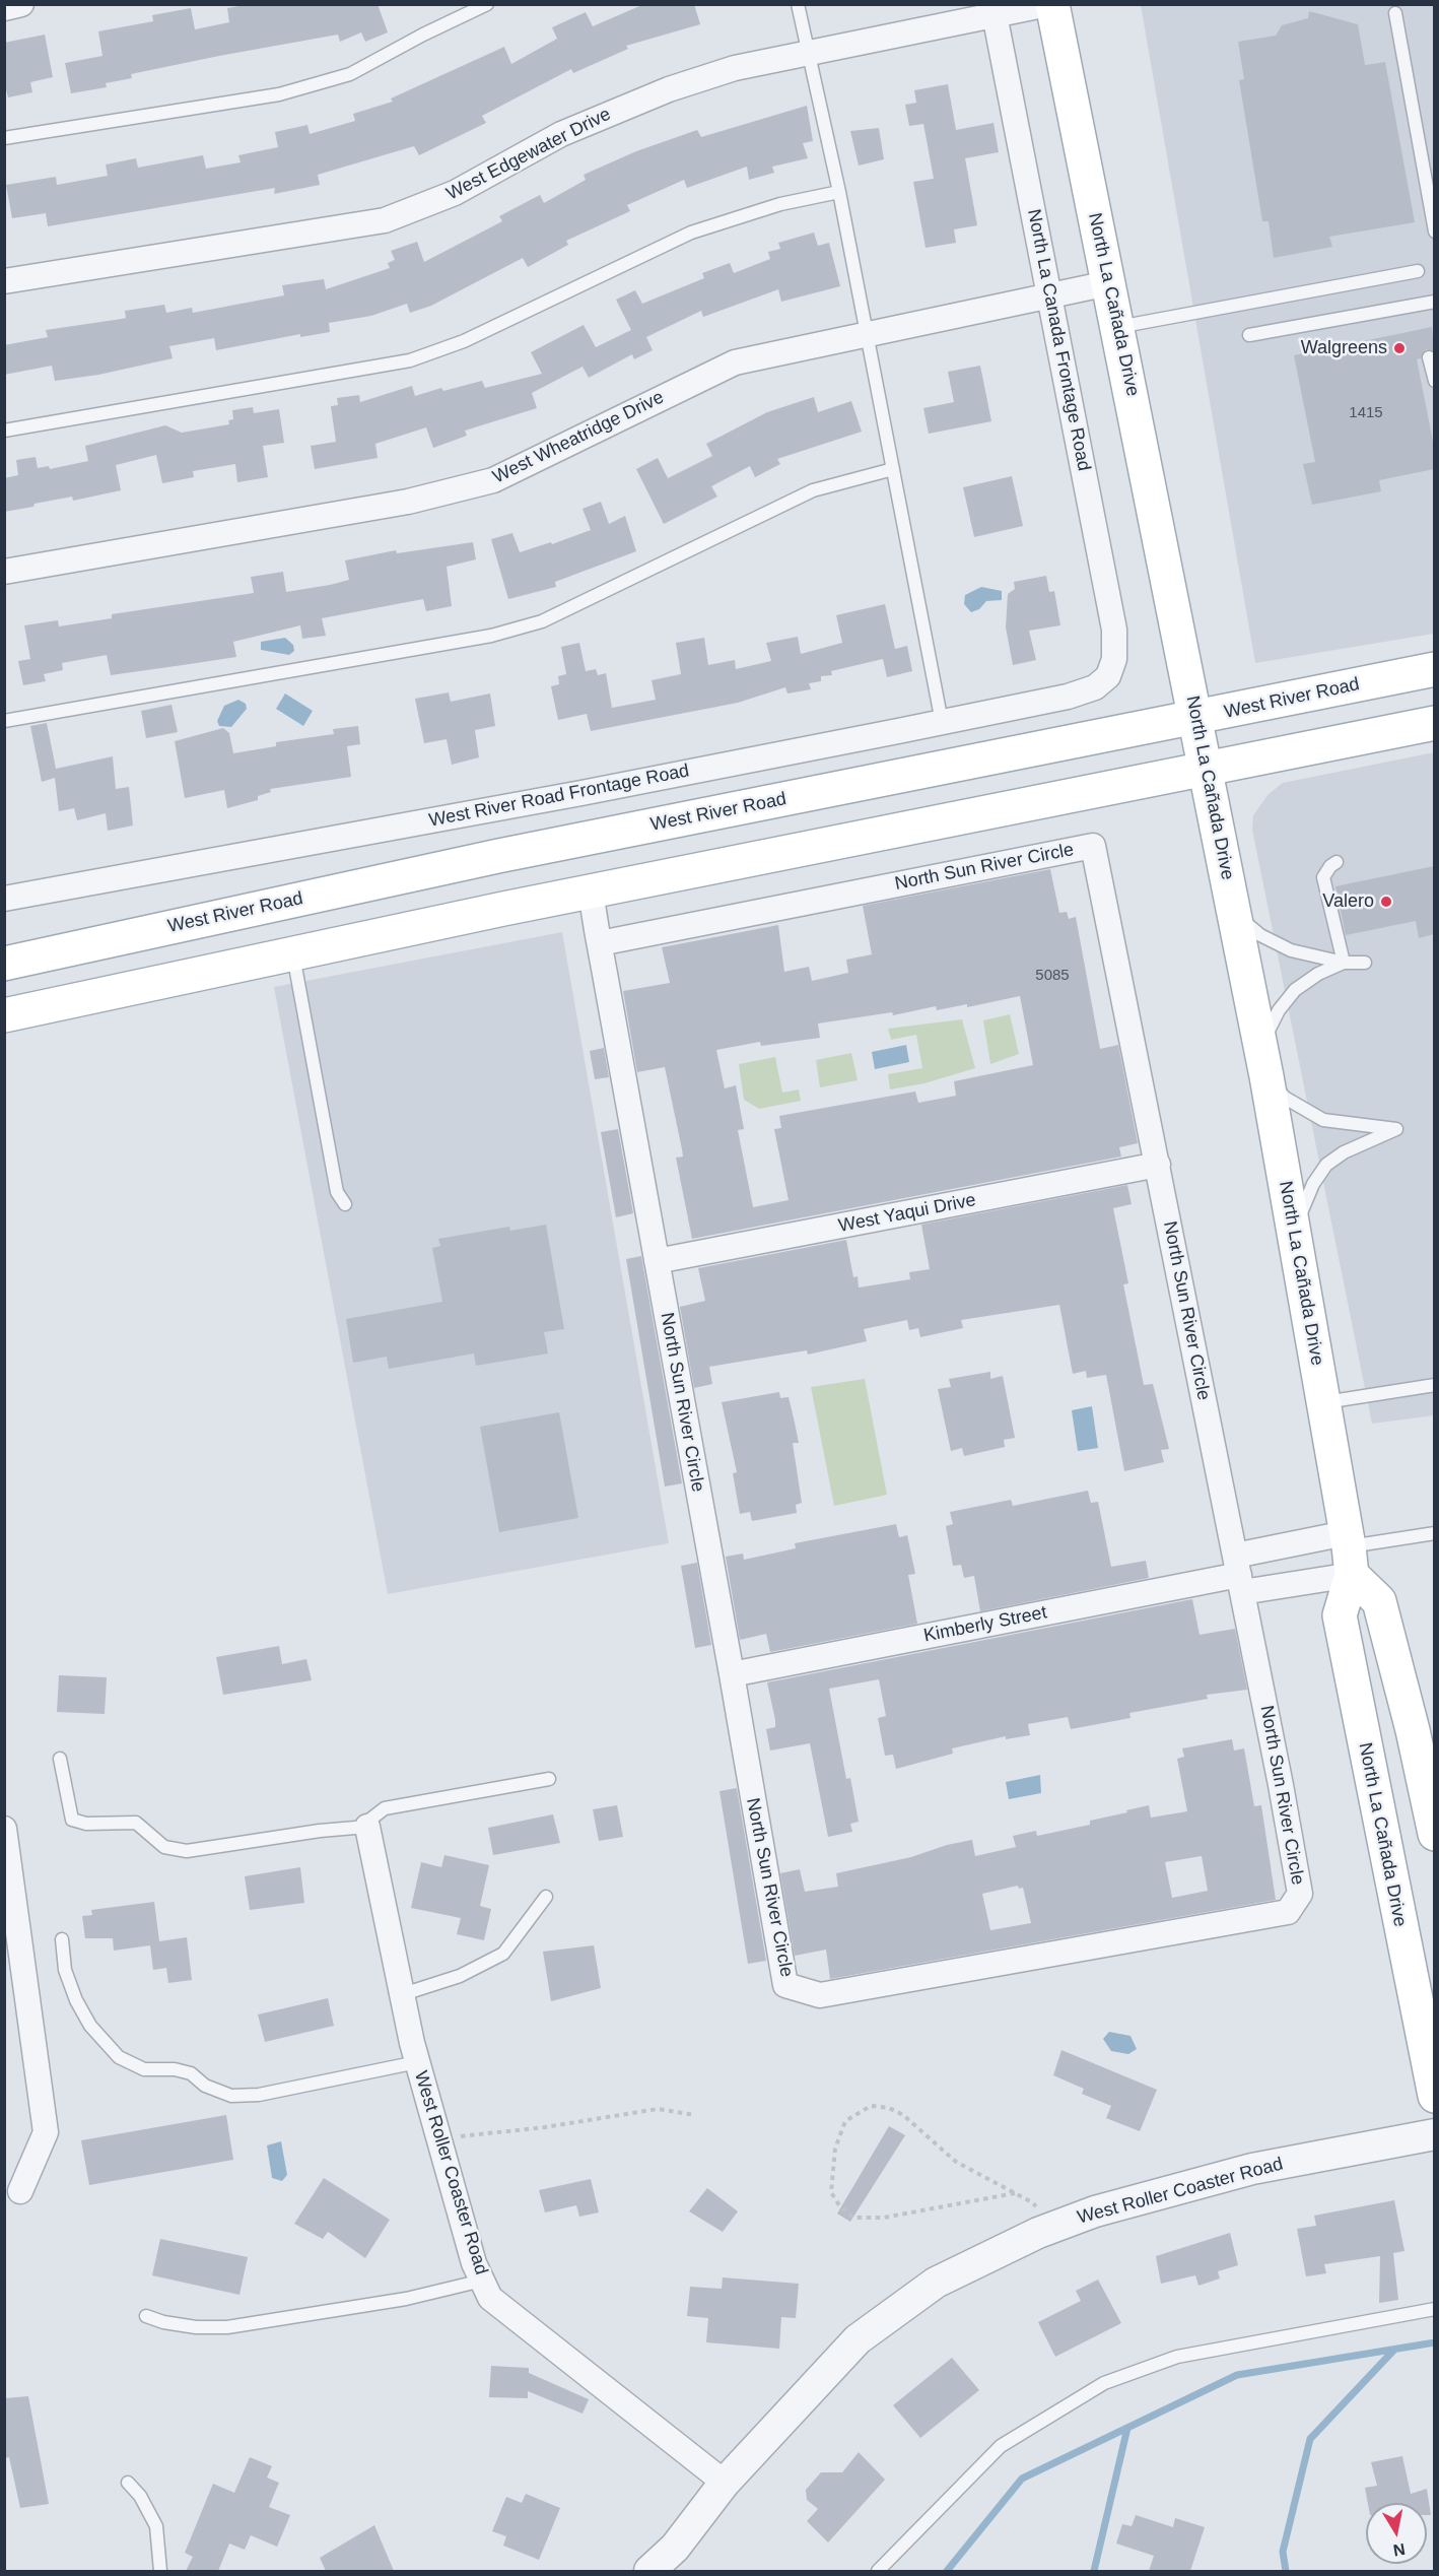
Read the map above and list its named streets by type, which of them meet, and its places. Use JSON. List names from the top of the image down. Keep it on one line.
{"streets":{"main road":["North La Cañada Drive","West River Road"],"street":["West Edgewater Drive","North La Canada Frontage Road","West Wheatridge Drive","West River Road Frontage Road","North Sun River Circle","West Yaqui Drive","Kimberly Street","West Roller Coaster Road"]},"crossings":[["West Edgewater Drive","North La Cañada Drive"],["West Edgewater Drive","North La Canada Frontage Road"],["North La Cañada Drive","West Wheatridge Drive"],["North La Cañada Drive","West River Road"],["North La Cañada Drive","Kimberly Street"],["North La Canada Frontage Road","West Wheatridge Drive"],["North La Canada Frontage Road","West River Road Frontage Road"],["North Sun River Circle","West Yaqui Drive"],["North Sun River Circle","Kimberly Street"]],"places":["Walgreens","Valero"],"house_numbers":["1415","5085"],"north":"bottom"}
